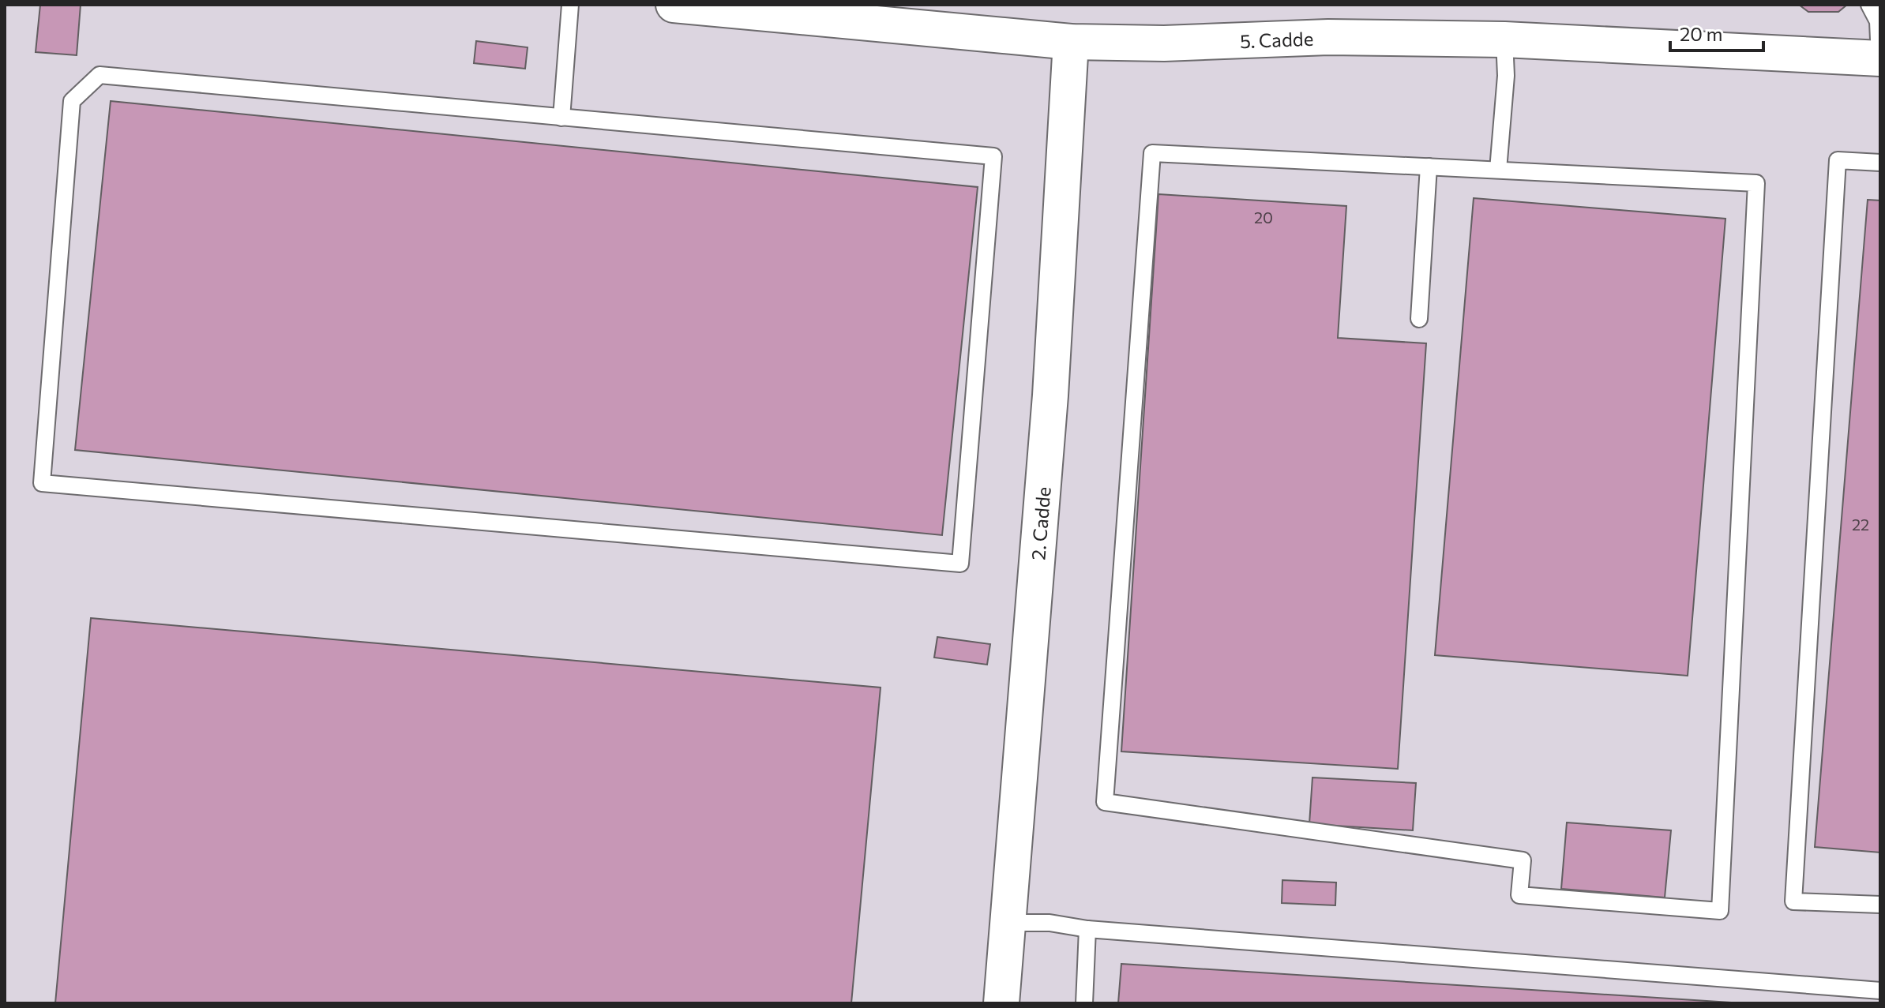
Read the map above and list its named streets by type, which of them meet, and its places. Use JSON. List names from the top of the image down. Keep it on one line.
{"streets":{"street":["5. Cadde","2. Cadde"]},"crossings":[["5. Cadde","2. Cadde"]],"house_numbers":["20","22"],"scale_bar":"20 m"}
